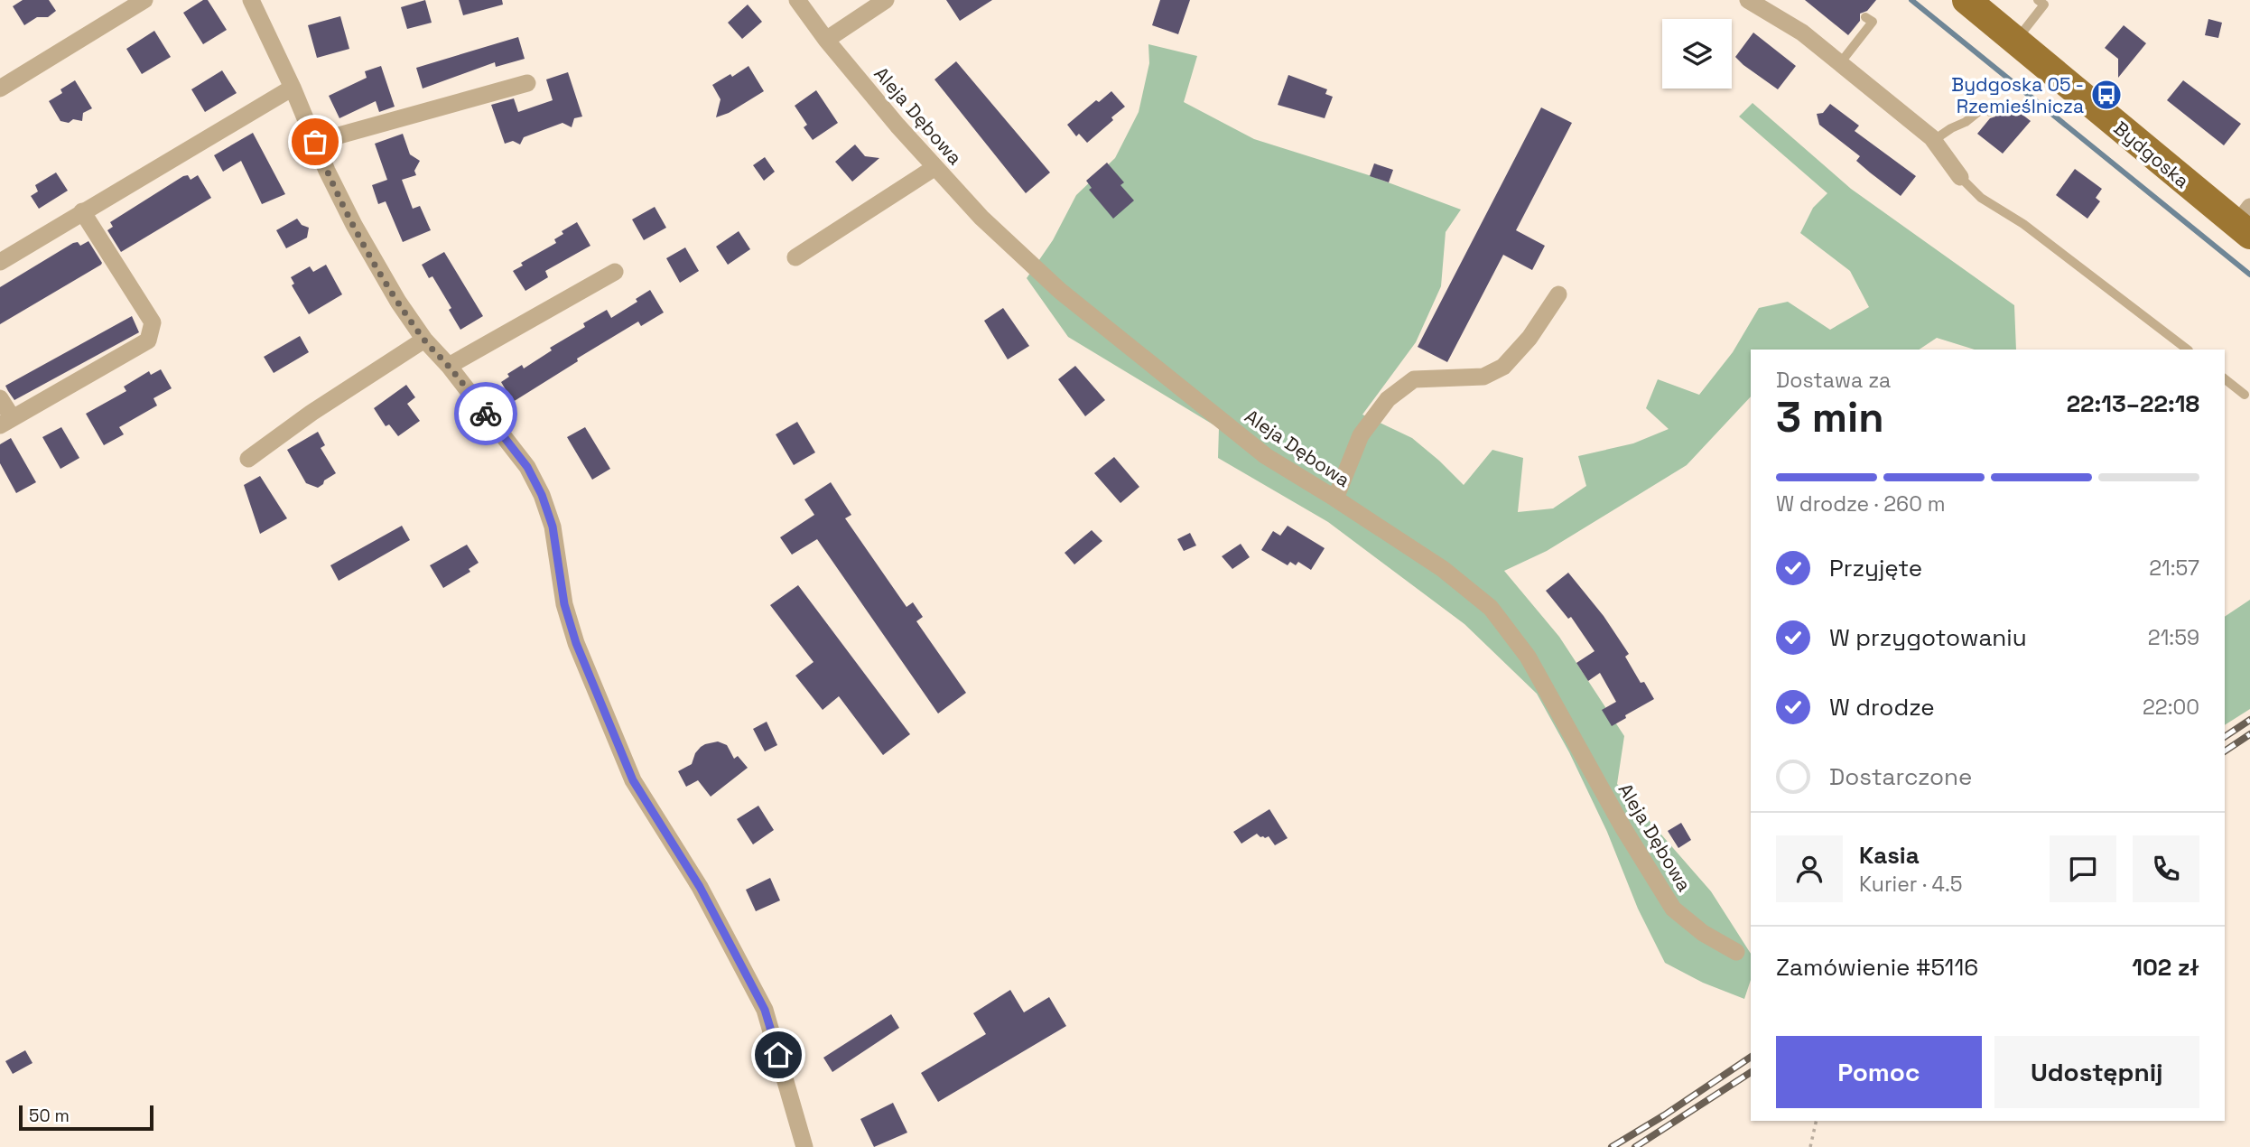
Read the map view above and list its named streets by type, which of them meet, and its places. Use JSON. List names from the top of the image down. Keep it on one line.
{"streets":{"main road":["Bydgoska"],"street":["Aleja Dębowa"]},"places":{"bus stop":["Bydgoska 05 - Rzemieślnicza"]},"scale_bar":"50 m","page":{"heading":["3 min","Dostawa za","22:13–22:18"],"panel":["Kasia","Kurier · 4.5","Zamówienie #5116","102 zł"],"bar":"W drodze · 260 m","list":[["Przyjęte","21:57"],["W przygotowaniu","21:59"],["W drodze","22:00"],"Dostarczone"],"buttons":["Pomoc","Udostępnij"],"scale":"50 m"}}
